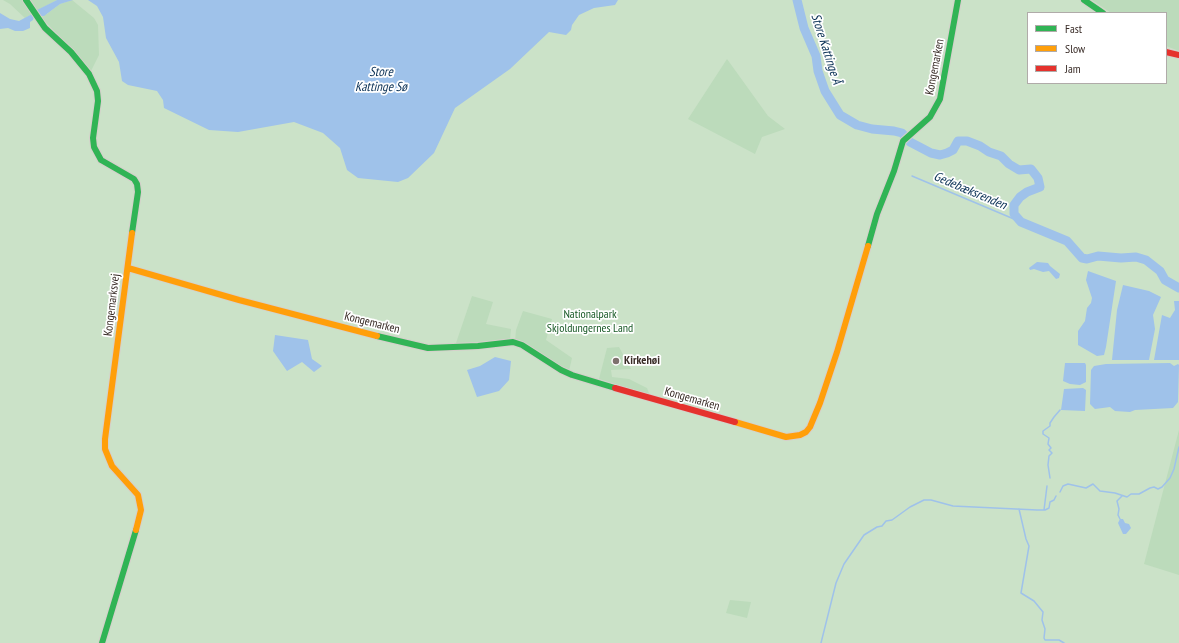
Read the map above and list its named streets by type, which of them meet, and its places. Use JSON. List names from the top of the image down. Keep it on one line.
{"streets":{"street":["Kongemarken","Kongemarksvej"]},"crossings":[["Kongemarken","Kongemarksvej"]],"water":["Store Kattinge Å","Store Kattinge Sø","Gedebæksrenden"],"parks":["Nationalpark Skjoldungernes Land"],"places":["Kirkehøi"],"legend":["Fast","Slow","Jam"]}
